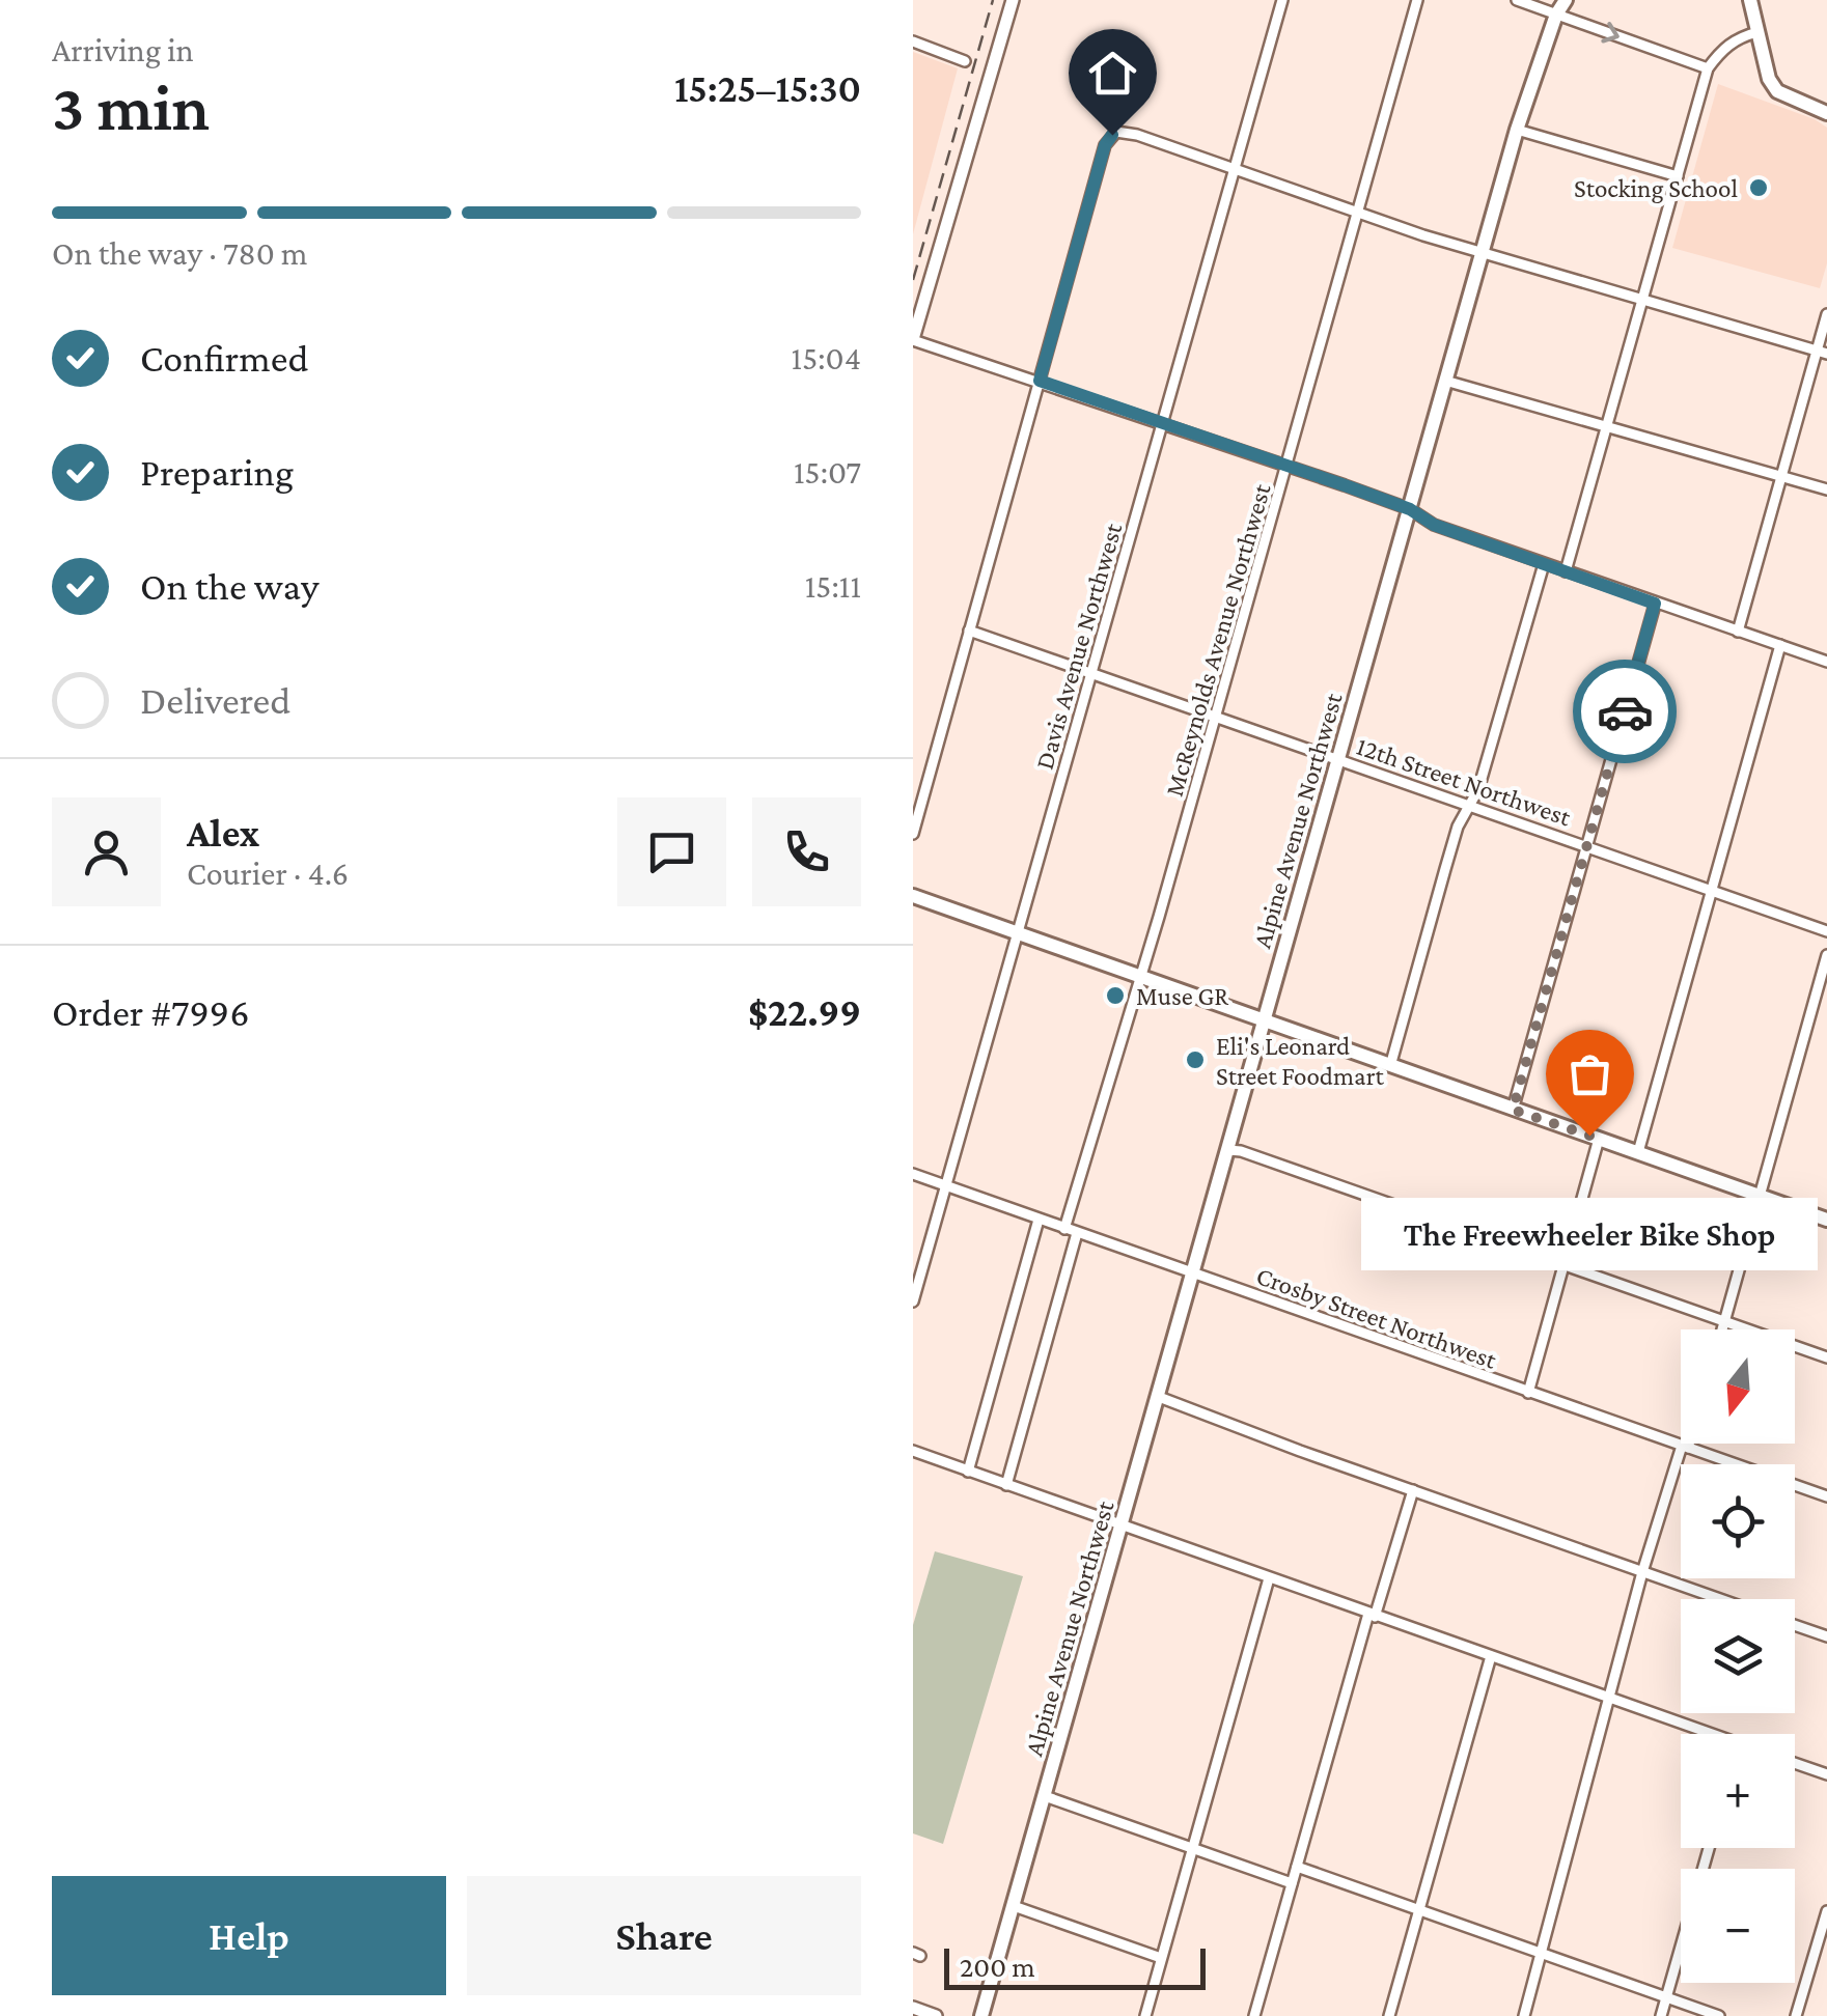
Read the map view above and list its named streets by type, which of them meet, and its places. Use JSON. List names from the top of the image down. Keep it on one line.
{"streets":{"main road":["Alpine Avenue Northwest"],"street":["McReynolds Avenue Northwest","Davis Avenue Northwest","12th Street Northwest","Crosby Street Northwest"]},"crossings":[["McReynolds Avenue Northwest","12th Street Northwest"],["McReynolds Avenue Northwest","Crosby Street Northwest"],["Davis Avenue Northwest","12th Street Northwest"],["Davis Avenue Northwest","Crosby Street Northwest"],["12th Street Northwest","Alpine Avenue Northwest"],["Alpine Avenue Northwest","Crosby Street Northwest"]],"places":["Stocking School","Muse GR","Eli's Leonard Street Foodmart","The Freewheeler Bike Shop"],"scale_bar":"200 m","north":"bottom","page":{"heading":["3 min","Arriving in","15:25–15:30"],"panel":["Alex","Courier · 4.6","Order #7996","$22.99"],"bar":"On the way · 780 m","list":[["Confirmed","15:04"],["Preparing","15:07"],["On the way","15:11"],"Delivered"],"bubble":"The Freewheeler Bike Shop","map_buttons":["+","−"],"buttons":["Help","Share"],"scale":"200 m"}}
